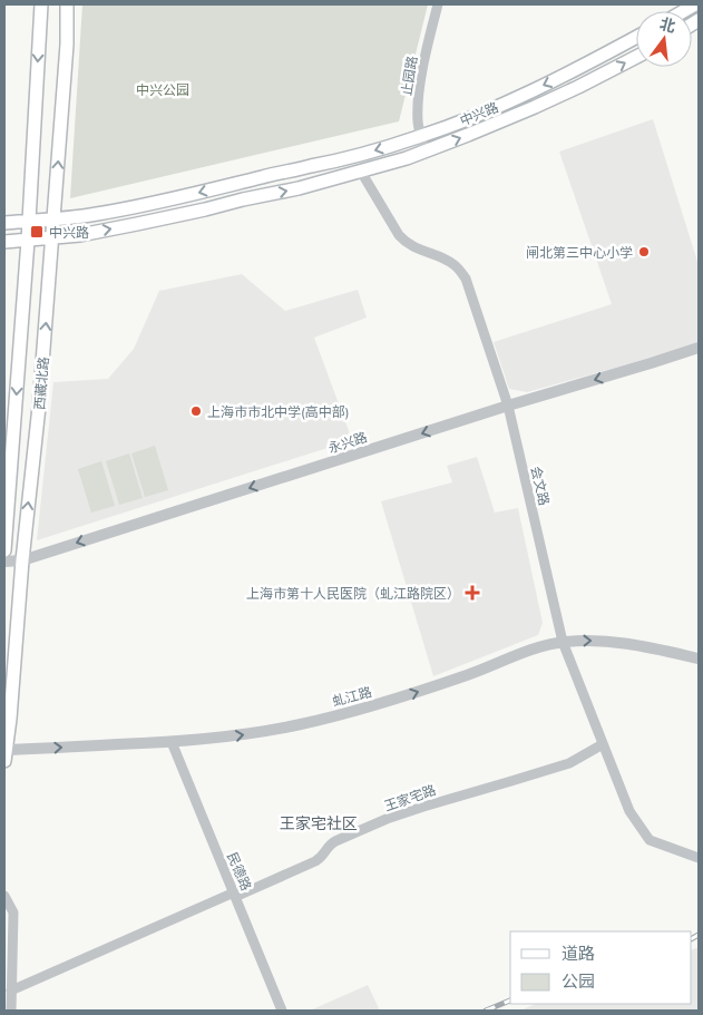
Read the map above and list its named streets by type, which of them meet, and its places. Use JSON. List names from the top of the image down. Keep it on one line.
{"streets":{"main road":["中兴路","西藏北路"],"street":["止园路","永兴路","会文路","虬江路","王家宅路","民德路"]},"crossings":[["止园路","中兴路"],["中兴路","西藏北路"],["中兴路","会文路"],["西藏北路","永兴路"],["西藏北路","虬江路"],["永兴路","会文路"],["会文路","虬江路"],["会文路","王家宅路"],["虬江路","民德路"],["王家宅路","民德路"]],"one_way":["永兴路","虬江路"],"districts":["王家宅社区"],"parks":["中兴公园"],"places":{"transit":["中兴路"],"other":["闸北第三中心小学","上海市市北中学(高中部)"],"health":["上海市第十人民医院（虬江路院区）"]},"legend":["道路","公园"],"north":"top"}
